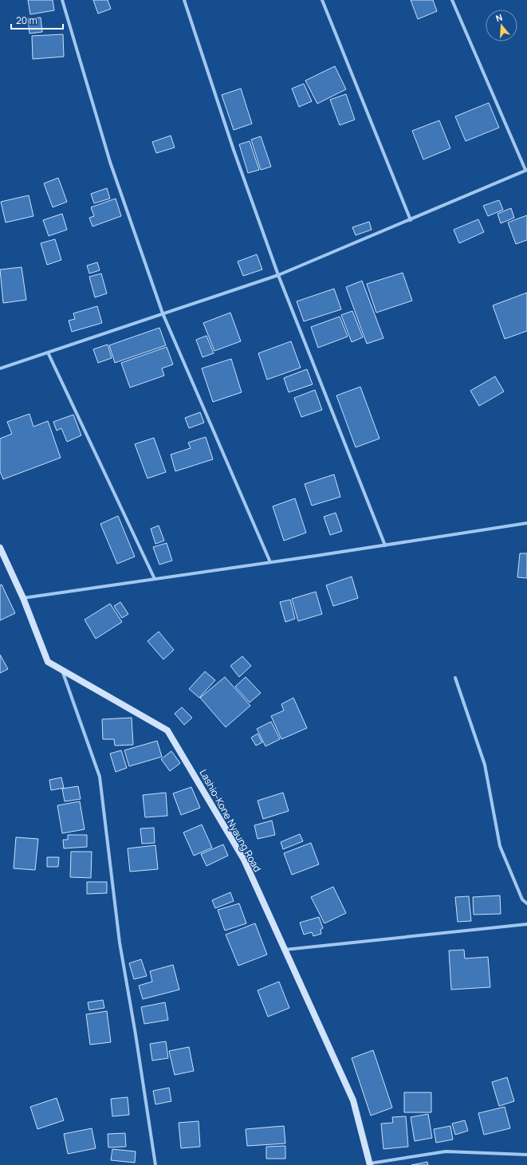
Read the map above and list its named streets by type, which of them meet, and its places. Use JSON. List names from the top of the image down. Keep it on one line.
{"streets":{"main road":["Lashio-Kone Nyaung Road"]},"scale_bar":"20 m","north":"top"}
